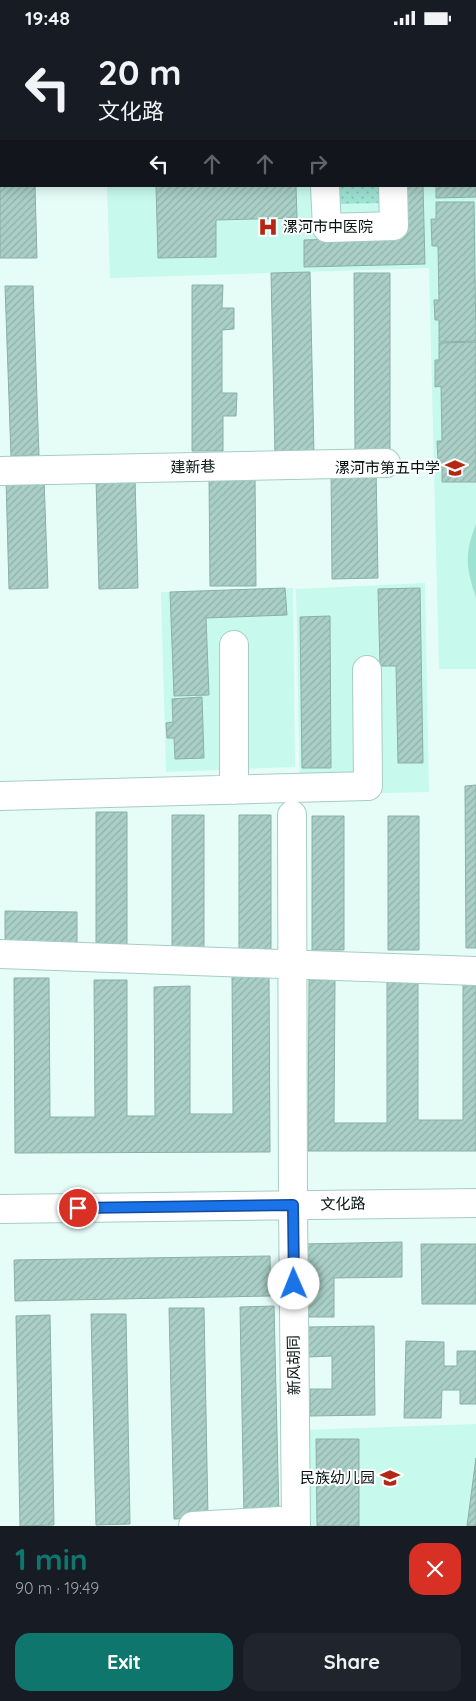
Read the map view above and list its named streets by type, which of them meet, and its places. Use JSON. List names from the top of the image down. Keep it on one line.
{"streets":{"street":["建新巷","文化路","新风胡同"]},"crossings":[["文化路","新风胡同"]],"places":{"hospital":["漯河市中医院"],"school or university":["漯河市第五中学","民族幼儿园"]},"page":{"status":"19:48","turn":["20 m","文化路"],"heading":["1 min","90 m · 19:49"],"buttons":["Exit","Share"]}}
